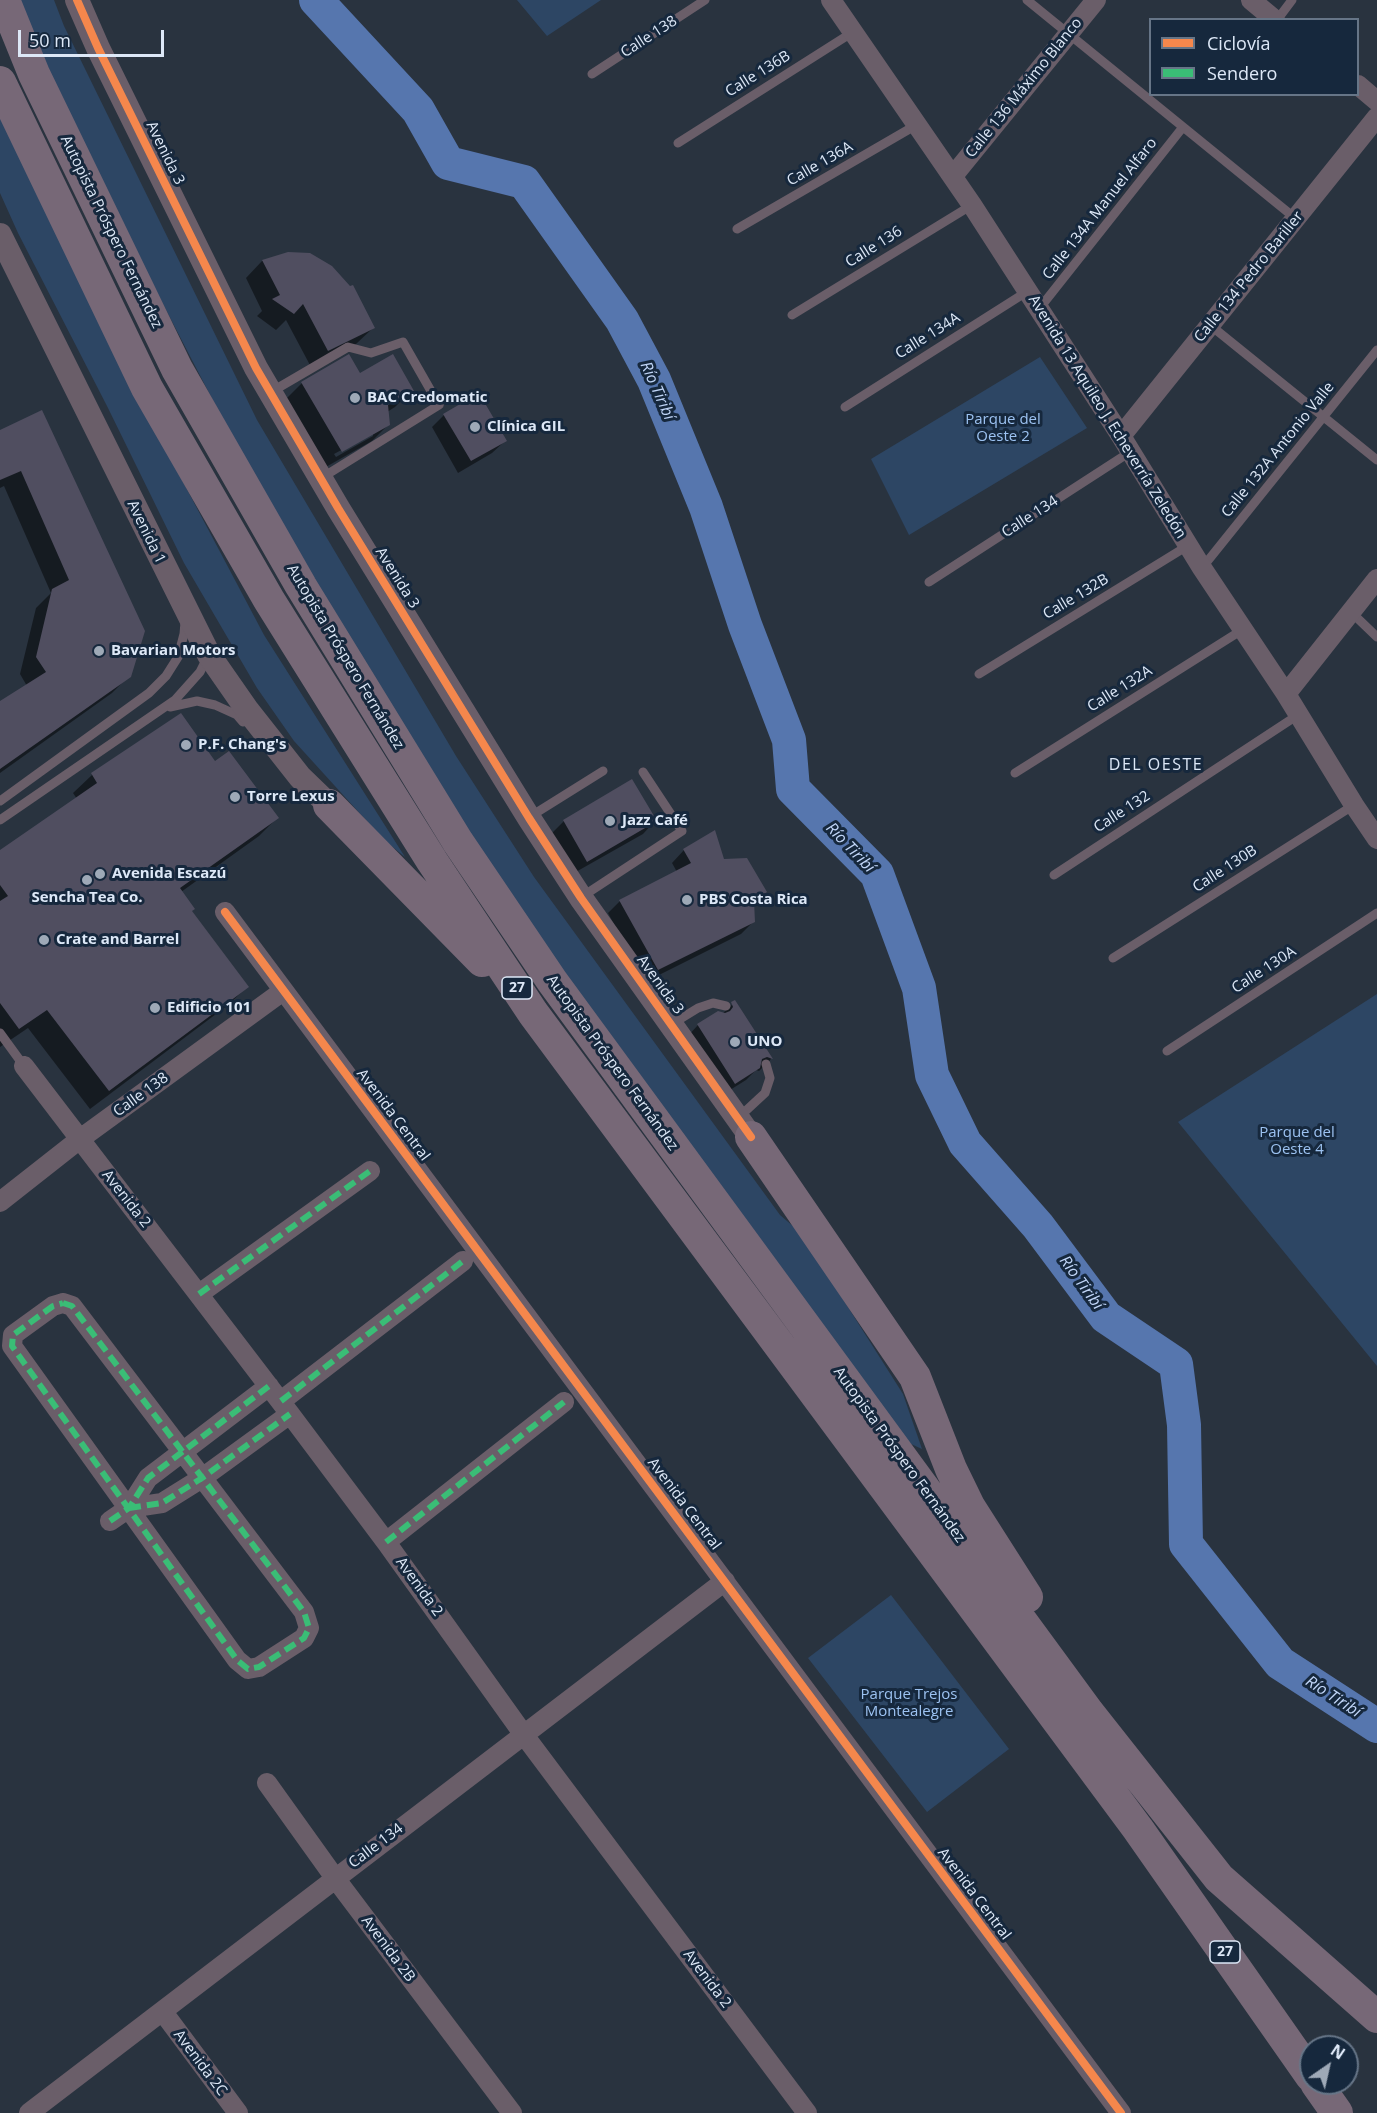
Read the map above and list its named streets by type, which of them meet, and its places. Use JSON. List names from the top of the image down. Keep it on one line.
{"streets":{"highway":["Autopista Próspero Fernández","27"],"street":["Calle 138","Calle 136 Máximo Blanco","Avenida 3","Calle 134 Pedro Bariller","Avenida 13 Aquileo J. Echeverría Zeledón","Calle 134","Avenida 1","Avenida Central","Avenida 2","Avenida 2B","Avenida 2C"],"lane":["Calle 136B","Calle 136A","Calle 134A Manuel Alfaro","Calle 136","Calle 134A","Calle 132A Antonio Valle","Calle 132B","Calle 132A","Calle 132","Calle 130B","Calle 130A"]},"crossings":[["Calle 138","Avenida Central"],["Calle 138","Avenida 2"],["Calle 136B","Avenida 13 Aquileo J. Echeverría Zeledón"],["Calle 136 Máximo Blanco","Avenida 13 Aquileo J. Echeverría Zeledón"],["Calle 136A","Avenida 13 Aquileo J. Echeverría Zeledón"],["Calle 134A Manuel Alfaro","Avenida 13 Aquileo J. Echeverría Zeledón"],["Calle 136","Avenida 13 Aquileo J. Echeverría Zeledón"],["Calle 134 Pedro Bariller","Avenida 13 Aquileo J. Echeverría Zeledón"],["Calle 134 Pedro Bariller","Calle 134"],["Calle 134A","Avenida 13 Aquileo J. Echeverría Zeledón"],["Avenida 13 Aquileo J. Echeverría Zeledón","Calle 132A Antonio Valle"],["Avenida 13 Aquileo J. Echeverría Zeledón","Calle 134"],["Avenida 13 Aquileo J. Echeverría Zeledón","Calle 132B"],["Avenida 13 Aquileo J. Echeverría Zeledón","Calle 132A"],["Avenida 13 Aquileo J. Echeverría Zeledón","Calle 132"],["Avenida 13 Aquileo J. Echeverría Zeledón","Calle 130B"],["Calle 134","Avenida Central"],["Calle 134","Avenida 2"],["Calle 134","Avenida 2B"],["Calle 134","Avenida 2C"]],"districts":["DEL OESTE"],"water":["Río Tiribí"],"parks":["Parque del Oeste 2","Parque del Oeste 4","Parque Trejos Montealegre"],"places":["BAC Credomatic","Clínica GIL","Bavarian Motors","P.F. Chang's","Torre Lexus","Jazz Café","Avenida Escazú","Sencha Tea Co.","PBS Costa Rica","Crate and Barrel","Edificio 101","UNO"],"legend":["Ciclovía","Sendero"],"scale_bar":"50 m","north":"top right"}
